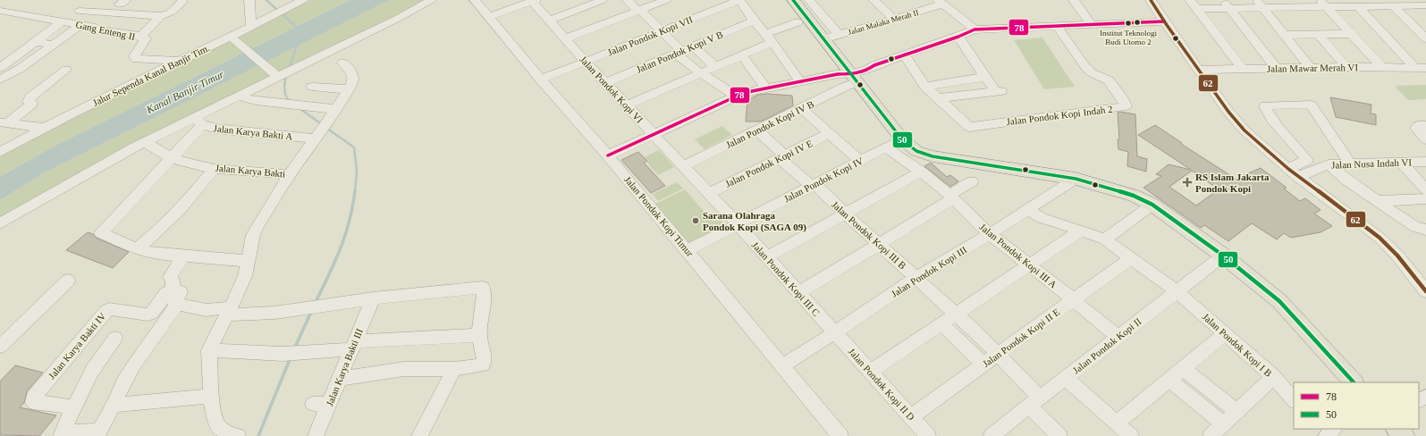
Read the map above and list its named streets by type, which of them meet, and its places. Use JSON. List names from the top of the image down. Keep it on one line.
{"streets":{"street":["Jalan Malaka Merah II","Gang Enteng II","Jalan Pondok Kopi VII","Jalan Pondok Kopi V B","Jalan Mawar Merah VI","Jalur Sependa Kanal Banjir Tim.","Jalan Pondok Kopi VI","Jalan Pondok Kopi Indah 2","Jalan Pondok Kopi IV B","Jalan Karya Bakti A","Jalan Pondok Kopi IV E","Jalan Nusa Indah VI","Jalan Karya Bakti","Jalan Pondok Kopi IV","Jalan Pondok Kopi Timur","Jalan Pondok Kopi III B","Jalan Pondok Kopi III A","Jalan Pondok Kopi III","Jalan Pondok Kopi III C","Jalan Pondok Kopi II E","Jalan Pondok Kopi I B","Jalan Karya Bakti IV","Jalan Pondok Kopi II","Jalan Karya Bakti III","Jalan Pondok Kopi II D"]},"crossings":[["Gang Enteng II","Jalur Sependa Kanal Banjir Tim."],["Jalan Pondok Kopi VII","Jalan Pondok Kopi VI"],["Jalan Pondok Kopi VII","Jalan Pondok Kopi Timur"],["Jalan Pondok Kopi V B","Jalan Pondok Kopi VI"],["Jalan Pondok Kopi VI","Jalan Pondok Kopi IV B"],["Jalan Pondok Kopi VI","Jalan Pondok Kopi IV E"],["Jalan Pondok Kopi VI","Jalan Pondok Kopi IV"],["Jalan Pondok Kopi VI","Jalan Pondok Kopi III C"],["Jalan Pondok Kopi IV B","Jalan Pondok Kopi III B"],["Jalan Karya Bakti A","Jalan Karya Bakti"],["Jalan Pondok Kopi IV E","Jalan Pondok Kopi III B"],["Jalan Pondok Kopi IV","Jalan Pondok Kopi Timur"],["Jalan Pondok Kopi IV","Jalan Pondok Kopi III B"],["Jalan Pondok Kopi IV","Jalan Pondok Kopi III A"],["Jalan Pondok Kopi IV","Jalan Pondok Kopi III C"],["Jalan Pondok Kopi Timur","Jalan Pondok Kopi III"],["Jalan Pondok Kopi III B","Jalan Pondok Kopi III"],["Jalan Pondok Kopi III B","Jalan Pondok Kopi II E"],["Jalan Pondok Kopi III B","Jalan Pondok Kopi II"],["Jalan Pondok Kopi III A","Jalan Pondok Kopi III"],["Jalan Pondok Kopi III A","Jalan Pondok Kopi II E"],["Jalan Pondok Kopi III A","Jalan Pondok Kopi II"],["Jalan Pondok Kopi III","Jalan Pondok Kopi III C"],["Jalan Pondok Kopi III","Jalan Pondok Kopi I B"],["Jalan Pondok Kopi III","Jalan Pondok Kopi II D"],["Jalan Pondok Kopi III C","Jalan Pondok Kopi II D"],["Jalan Pondok Kopi II E","Jalan Pondok Kopi I B"],["Jalan Pondok Kopi II E","Jalan Pondok Kopi II D"],["Jalan Pondok Kopi I B","Jalan Pondok Kopi II"]],"water":["Kanal Banjir Timur"],"places":{"other":["Institut Teknologi Budi Utomo 2","Sarana Olahraga Pondok Kopi (SAGA 09)"],"health":["RS Islam Jakarta Pondok Kopi"]},"lines":["transit line 50","transit line 62","transit line 78"],"legend":["78","50"]}
